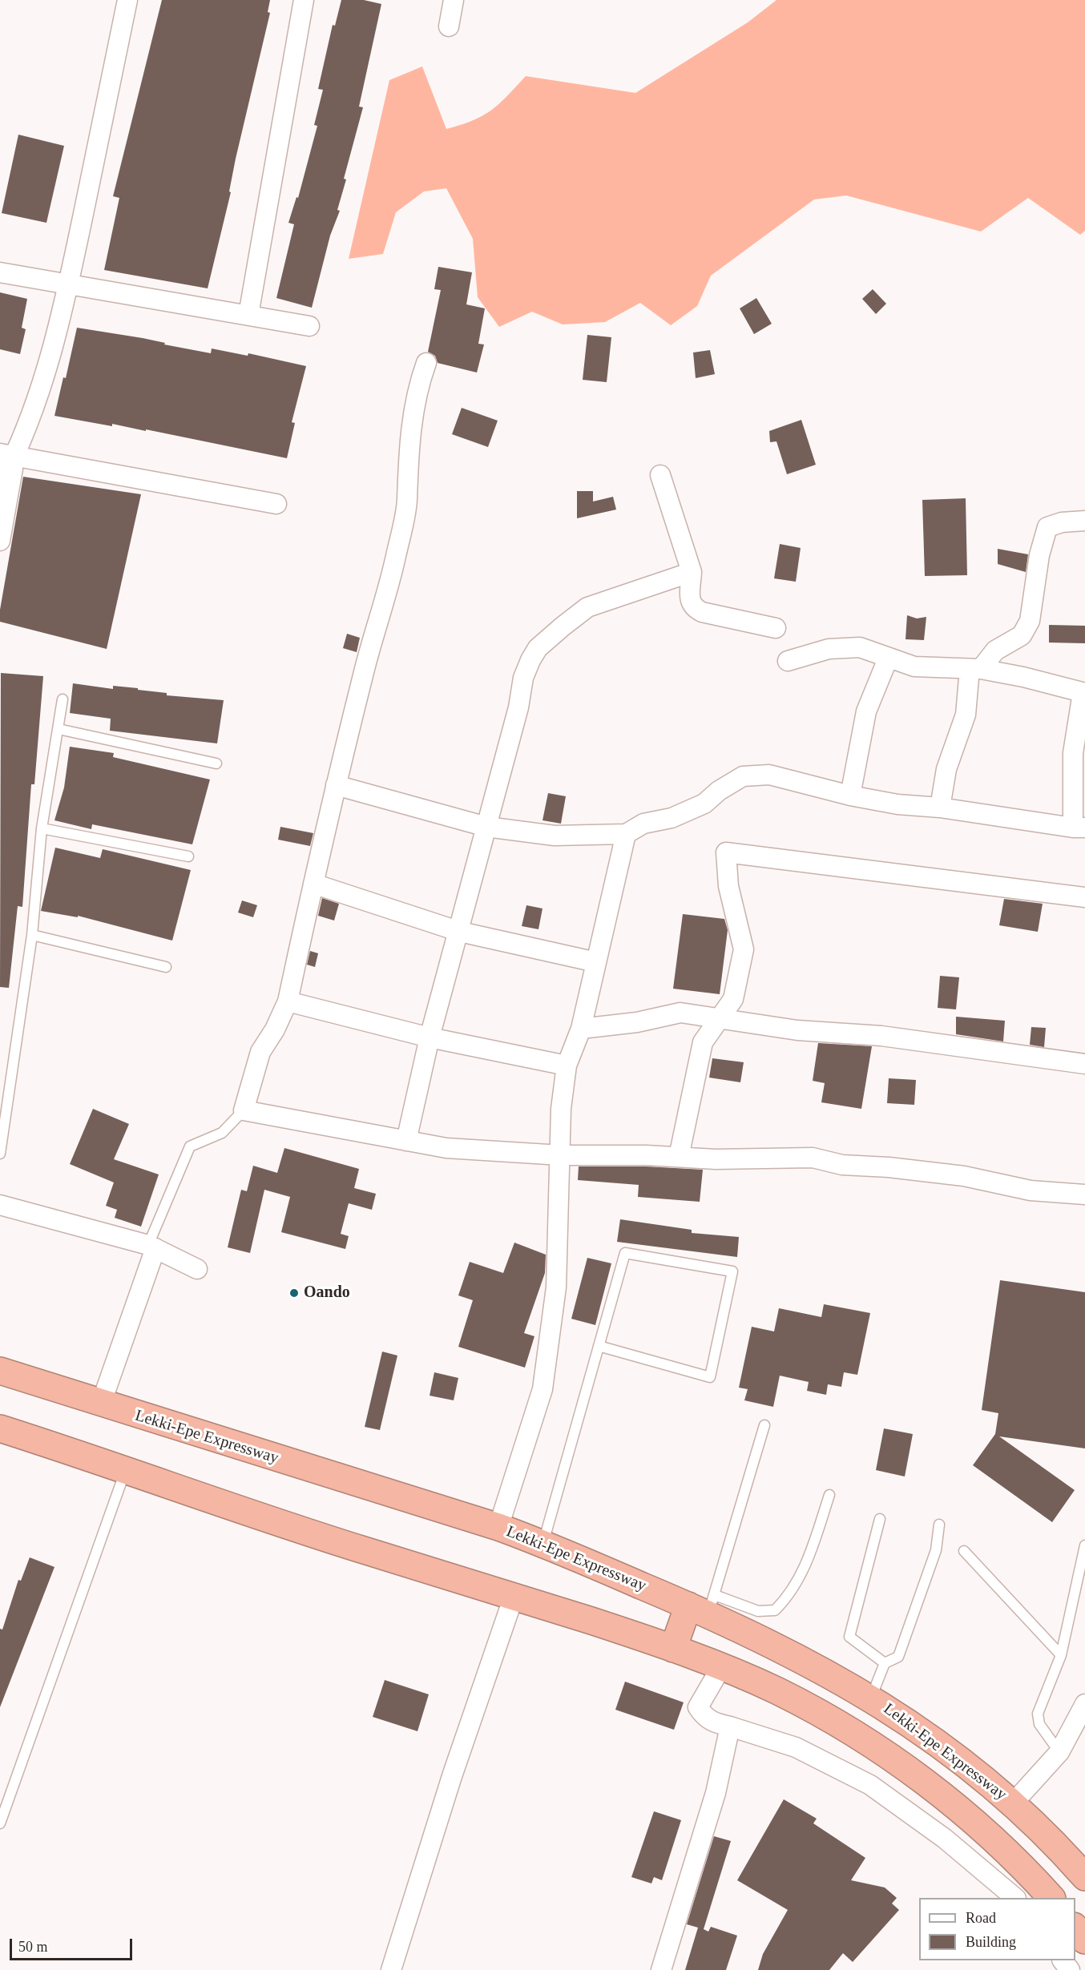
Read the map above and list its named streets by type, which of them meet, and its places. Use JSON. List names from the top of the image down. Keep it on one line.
{"streets":{"highway":["Lekki-Epe Expressway"]},"places":["Oando"],"legend":["Road","Building"],"scale_bar":"50 m"}
